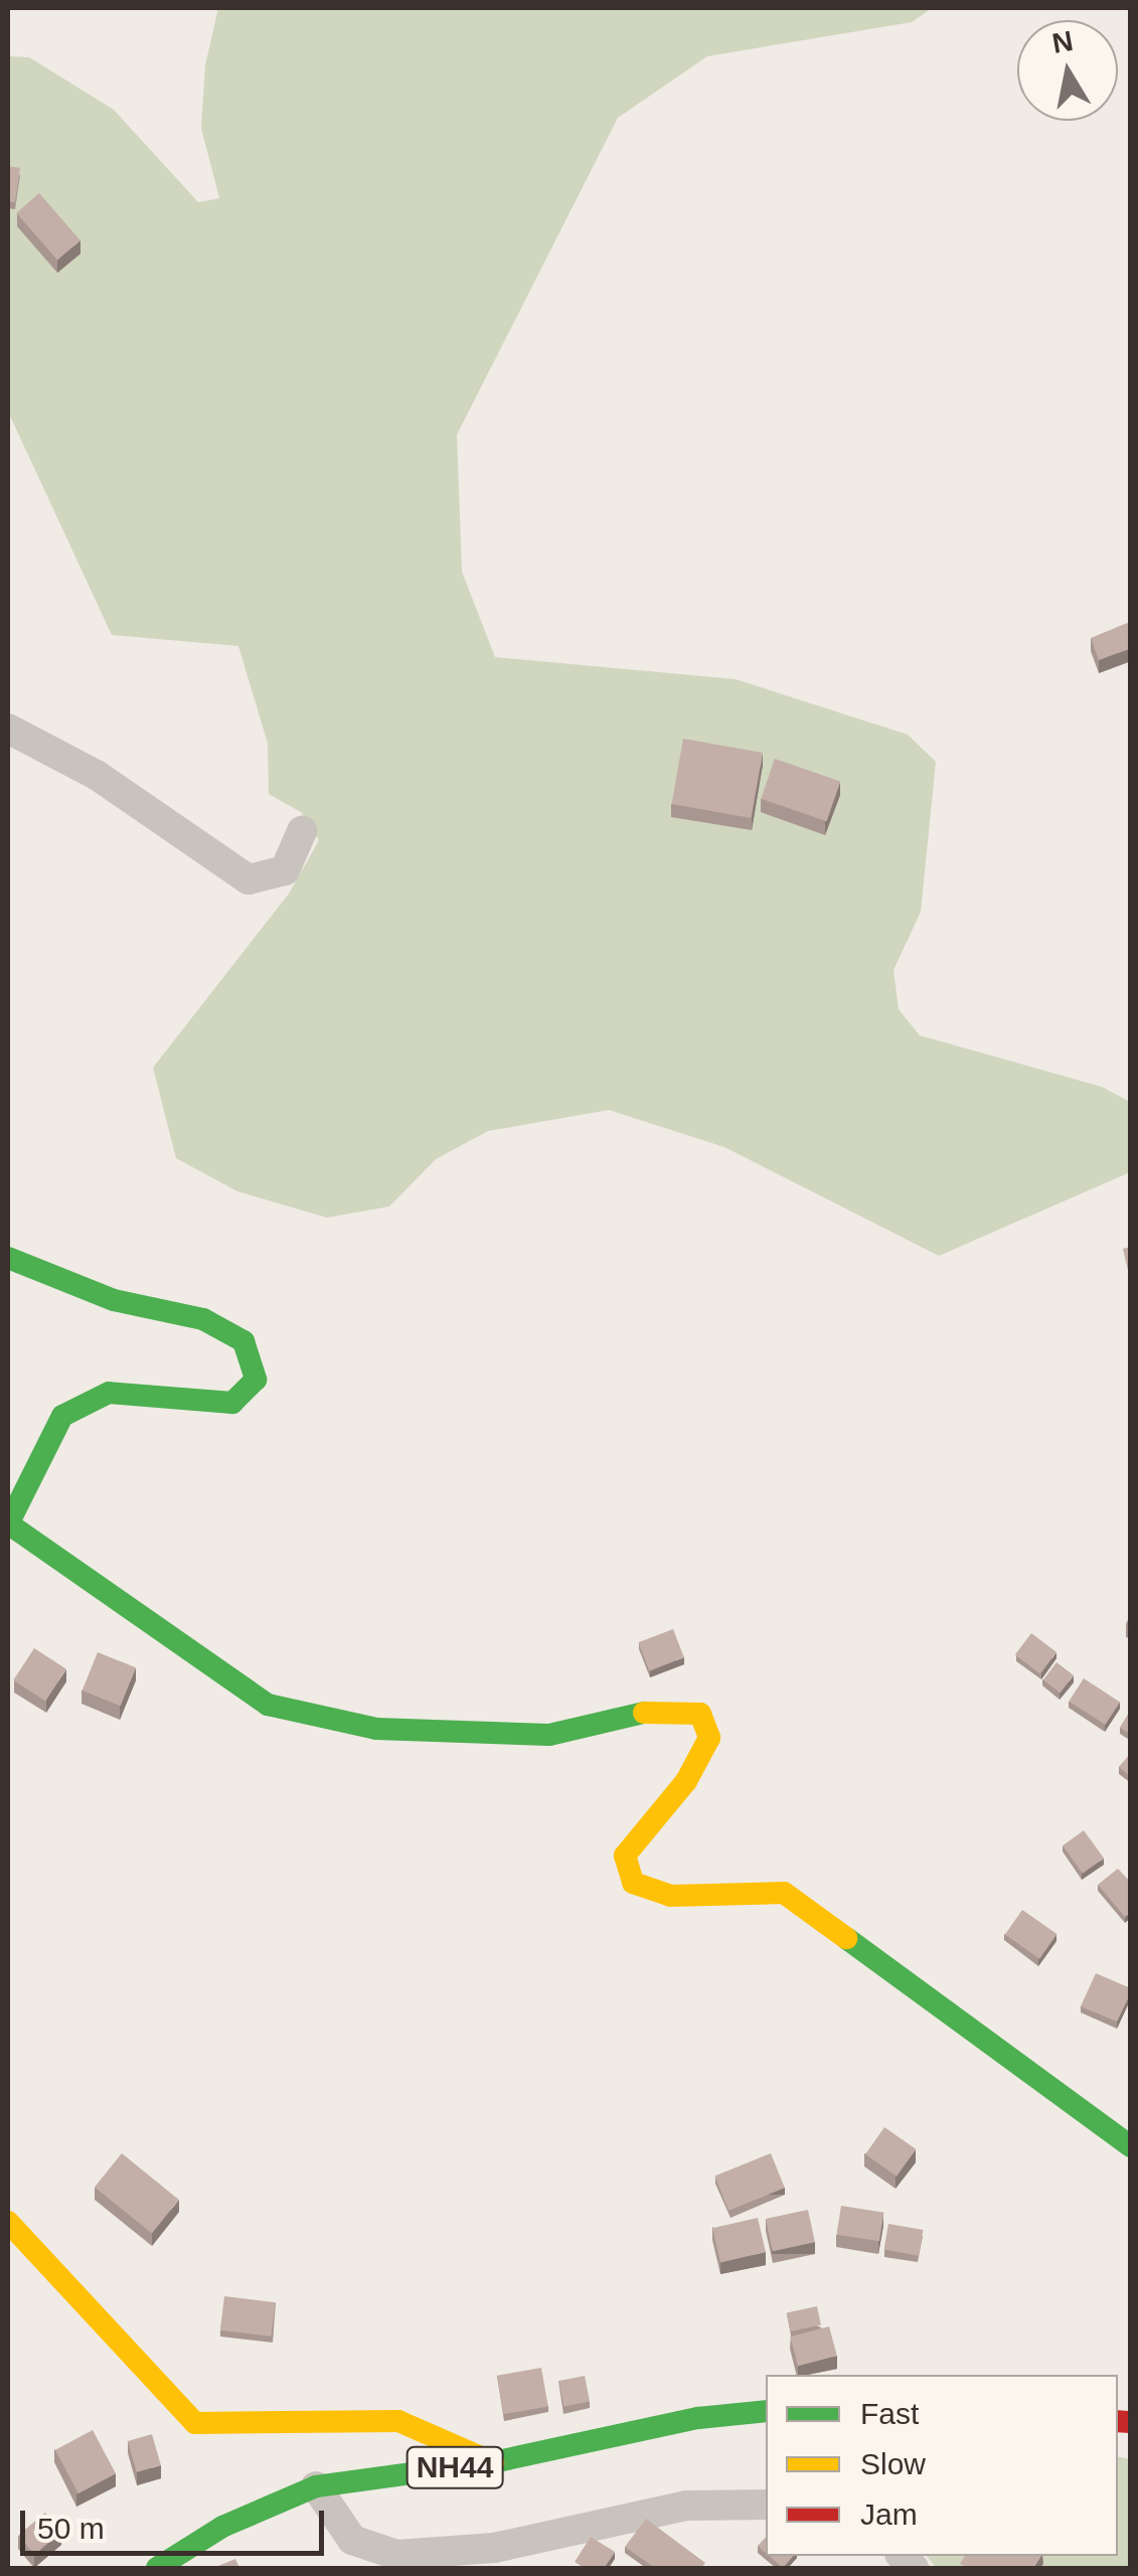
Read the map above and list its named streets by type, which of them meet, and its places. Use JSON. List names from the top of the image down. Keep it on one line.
{"streets":{"street":["NH44"]},"legend":["Fast","Slow","Jam"],"scale_bar":"50 m","north":"top"}
